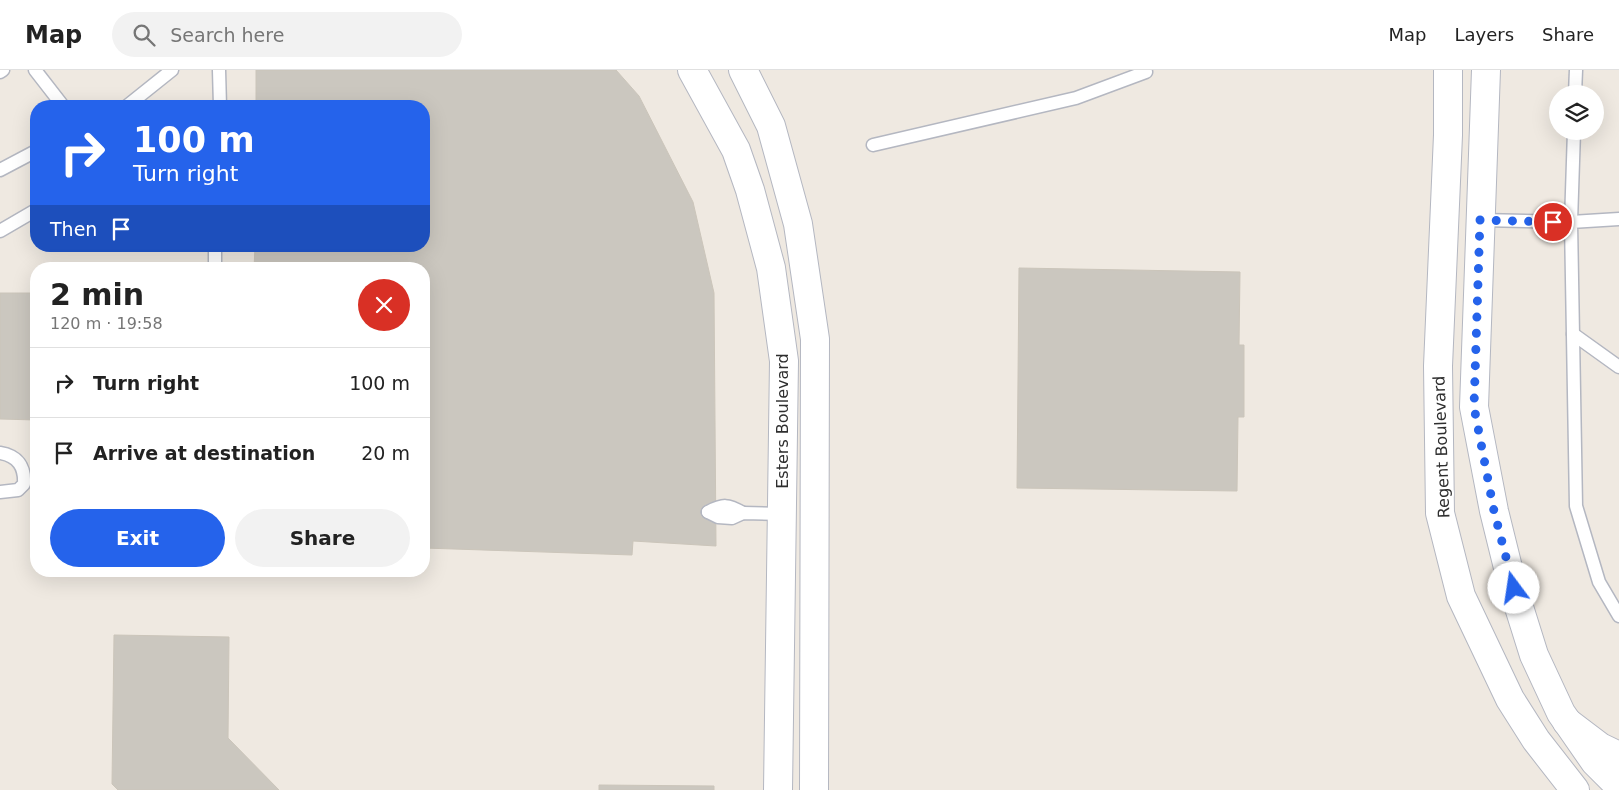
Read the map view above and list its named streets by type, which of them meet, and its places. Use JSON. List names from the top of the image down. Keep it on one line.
{"streets":{"main road":["Esters Boulevard","Regent Boulevard"]},"page":{"header":"Map","search":"Search here","nav":["Map","Layers","Share"],"turn":["100 m","Turn right"],"then":"Then","heading":["2 min","120 m · 19:58"],"list":[{"name":"Turn right","value":"100 m"},{"name":"Arrive at destination","value":"20 m"}],"buttons":["Exit","Share"]}}
